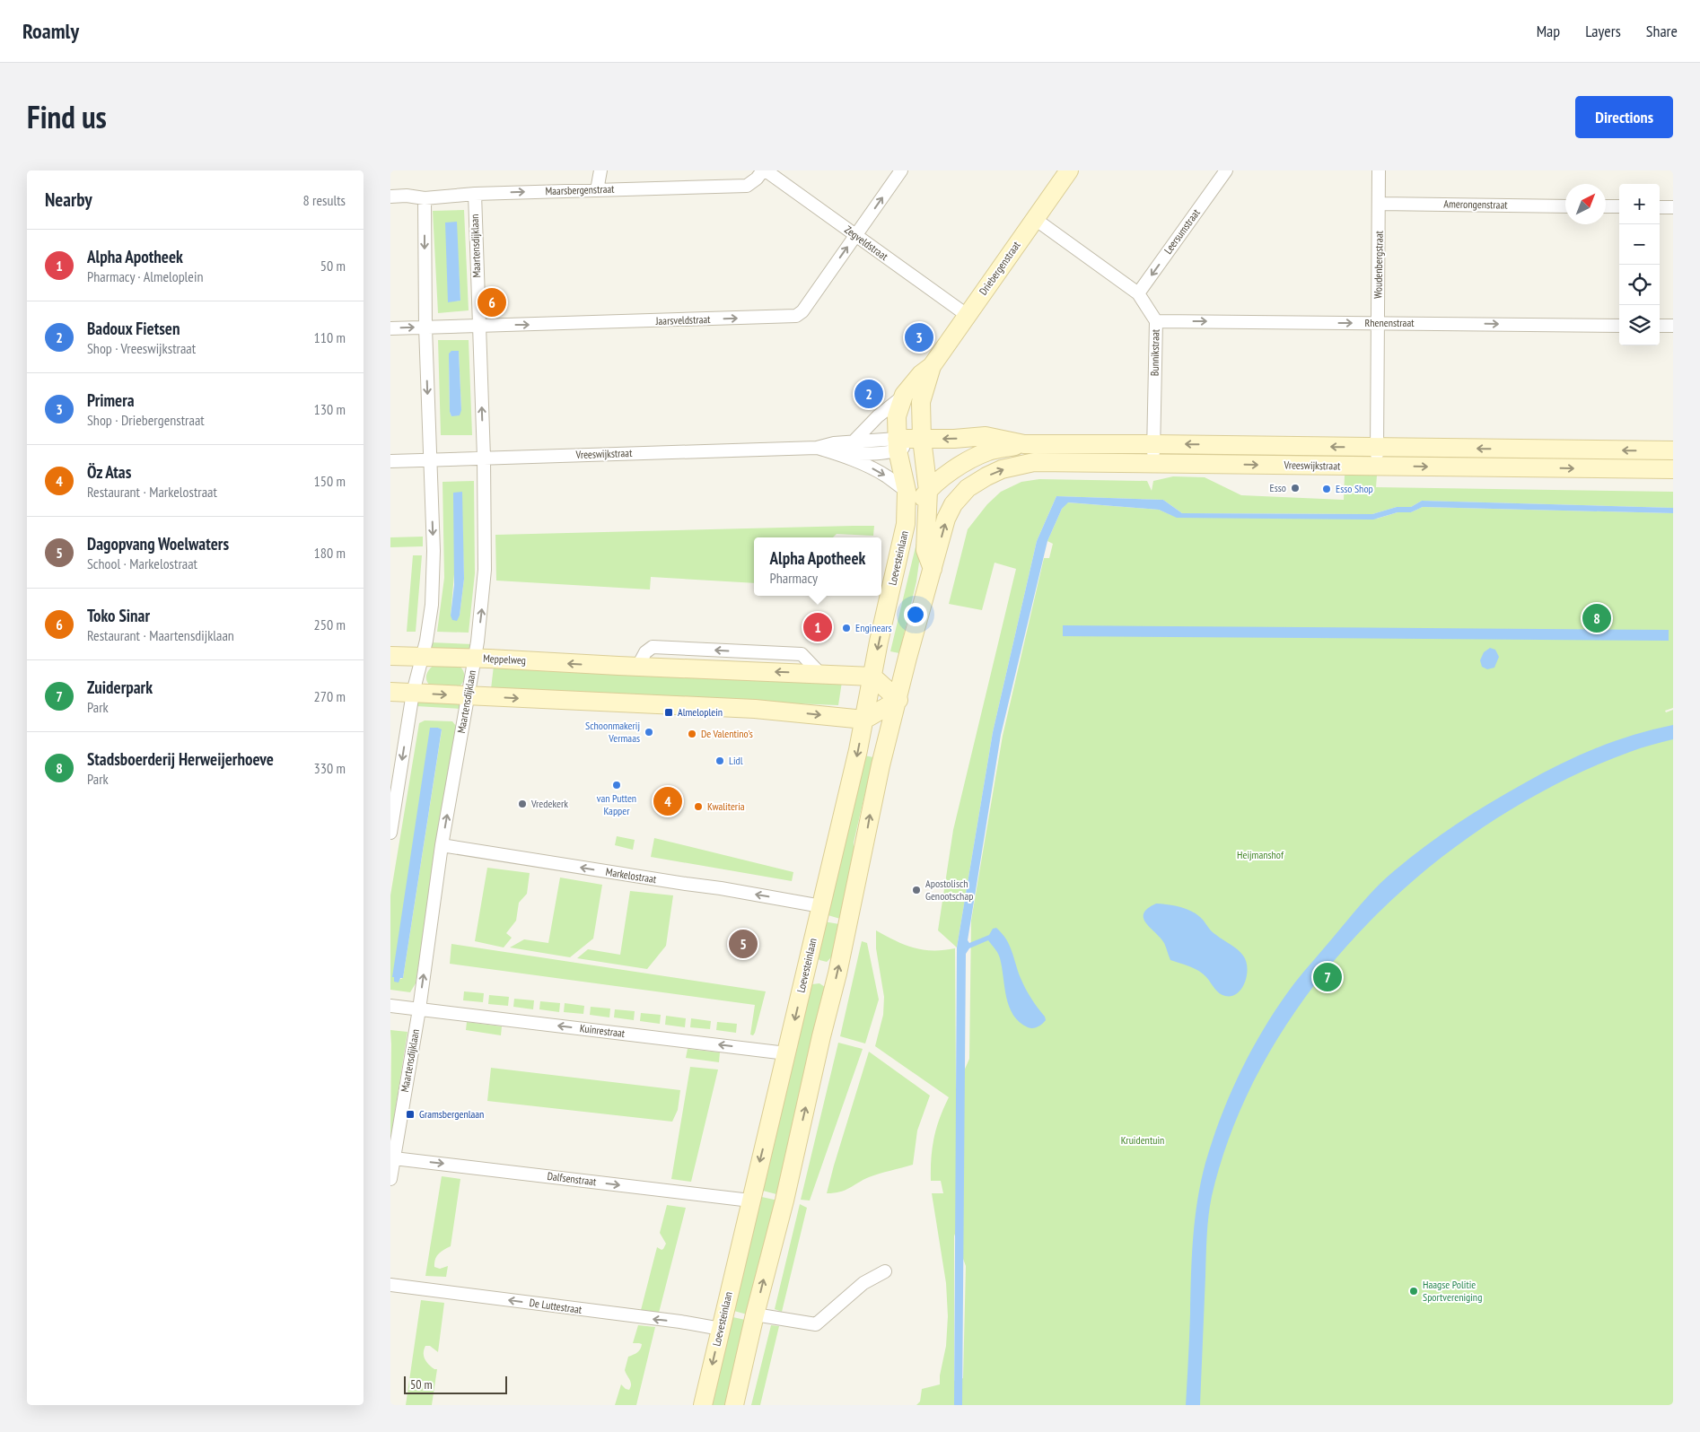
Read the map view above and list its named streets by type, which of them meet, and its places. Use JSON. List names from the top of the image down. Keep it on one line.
{"streets":{"main road":["Driebergenstraat","Vreeswijkstraat","Loevesteinlaan","Meppelweg"],"street":["Maarsbergenstraat","Amerongenstraat","Leersumstraat","Zegveldstraat","Maartensdijklaan","Woudenbergstraat","Jaarsveldstraat","Rhenenstraat","Bunnikstraat","Markelostraat","Kuinrestraat","Dalfsenstraat","De Luttestraat"]},"crossings":[["Maarsbergenstraat","Zegveldstraat"],["Maarsbergenstraat","Maartensdijklaan"],["Amerongenstraat","Woudenbergstraat"],["Leersumstraat","Bunnikstraat"],["Zegveldstraat","Driebergenstraat"],["Zegveldstraat","Jaarsveldstraat"],["Maartensdijklaan","Jaarsveldstraat"],["Maartensdijklaan","Vreeswijkstraat"],["Maartensdijklaan","Meppelweg"],["Maartensdijklaan","Markelostraat"],["Maartensdijklaan","Kuinrestraat"],["Maartensdijklaan","Dalfsenstraat"],["Woudenbergstraat","Rhenenstraat"],["Woudenbergstraat","Vreeswijkstraat"],["Driebergenstraat","Bunnikstraat"],["Driebergenstraat","Vreeswijkstraat"],["Driebergenstraat","Loevesteinlaan"],["Rhenenstraat","Bunnikstraat"],["Bunnikstraat","Vreeswijkstraat"],["Vreeswijkstraat","Loevesteinlaan"],["Loevesteinlaan","Meppelweg"],["Loevesteinlaan","Markelostraat"],["Loevesteinlaan","Kuinrestraat"],["Loevesteinlaan","Dalfsenstraat"],["Loevesteinlaan","De Luttestraat"]],"one_way":["Leersumstraat","Jaarsveldstraat","Rhenenstraat","Markelostraat","Kuinrestraat","Dalfsenstraat","De Luttestraat"],"parks":["Heijmanshof","Kruidentuin"],"places":{"other":["Esso","Esso Shop","Enginears","Schoonmakerij Vermaas","De Valentino's","Lidl","van Putten Kapper","Vredekerk","Kwaliteria","Apostolisch Genootschap","Haagse Politie Sportvereniging"],"transit":["Almeloplein","Gramsbergenlaan"]},"scale_bar":"50 m","north":"top right","page":{"header":"Roamly","nav":["Map","Layers","Share"],"title":"Find us","buttons":"Directions","heading":["Nearby","8 results"],"map_buttons":["+","−"],"list":[{"mark":"1","name":"Alpha Apotheek","note":"Pharmacy · Almeloplein","value":"50 m"},{"mark":"2","name":"Badoux Fietsen","note":"Shop · Vreeswijkstraat","value":"110 m"},{"mark":"3","name":"Primera","note":"Shop · Driebergenstraat","value":"130 m"},{"mark":"4","name":"Öz Atas","note":"Restaurant · Markelostraat","value":"150 m"},{"mark":"5","name":"Dagopvang Woelwaters","note":"School · Markelostraat","value":"180 m"},{"mark":"6","name":"Toko Sinar","note":"Restaurant · Maartensdijklaan","value":"250 m"},{"mark":"7","name":"Zuiderpark","note":"Park","value":"270 m"},{"mark":"8","name":"Stadsboerderij Herweijerhoeve","note":"Park","value":"330 m"}],"pins":["6","3","2","8","1","4","5","7"],"popup":["Alpha Apotheek","Pharmacy"],"scale":"50 m"}}
